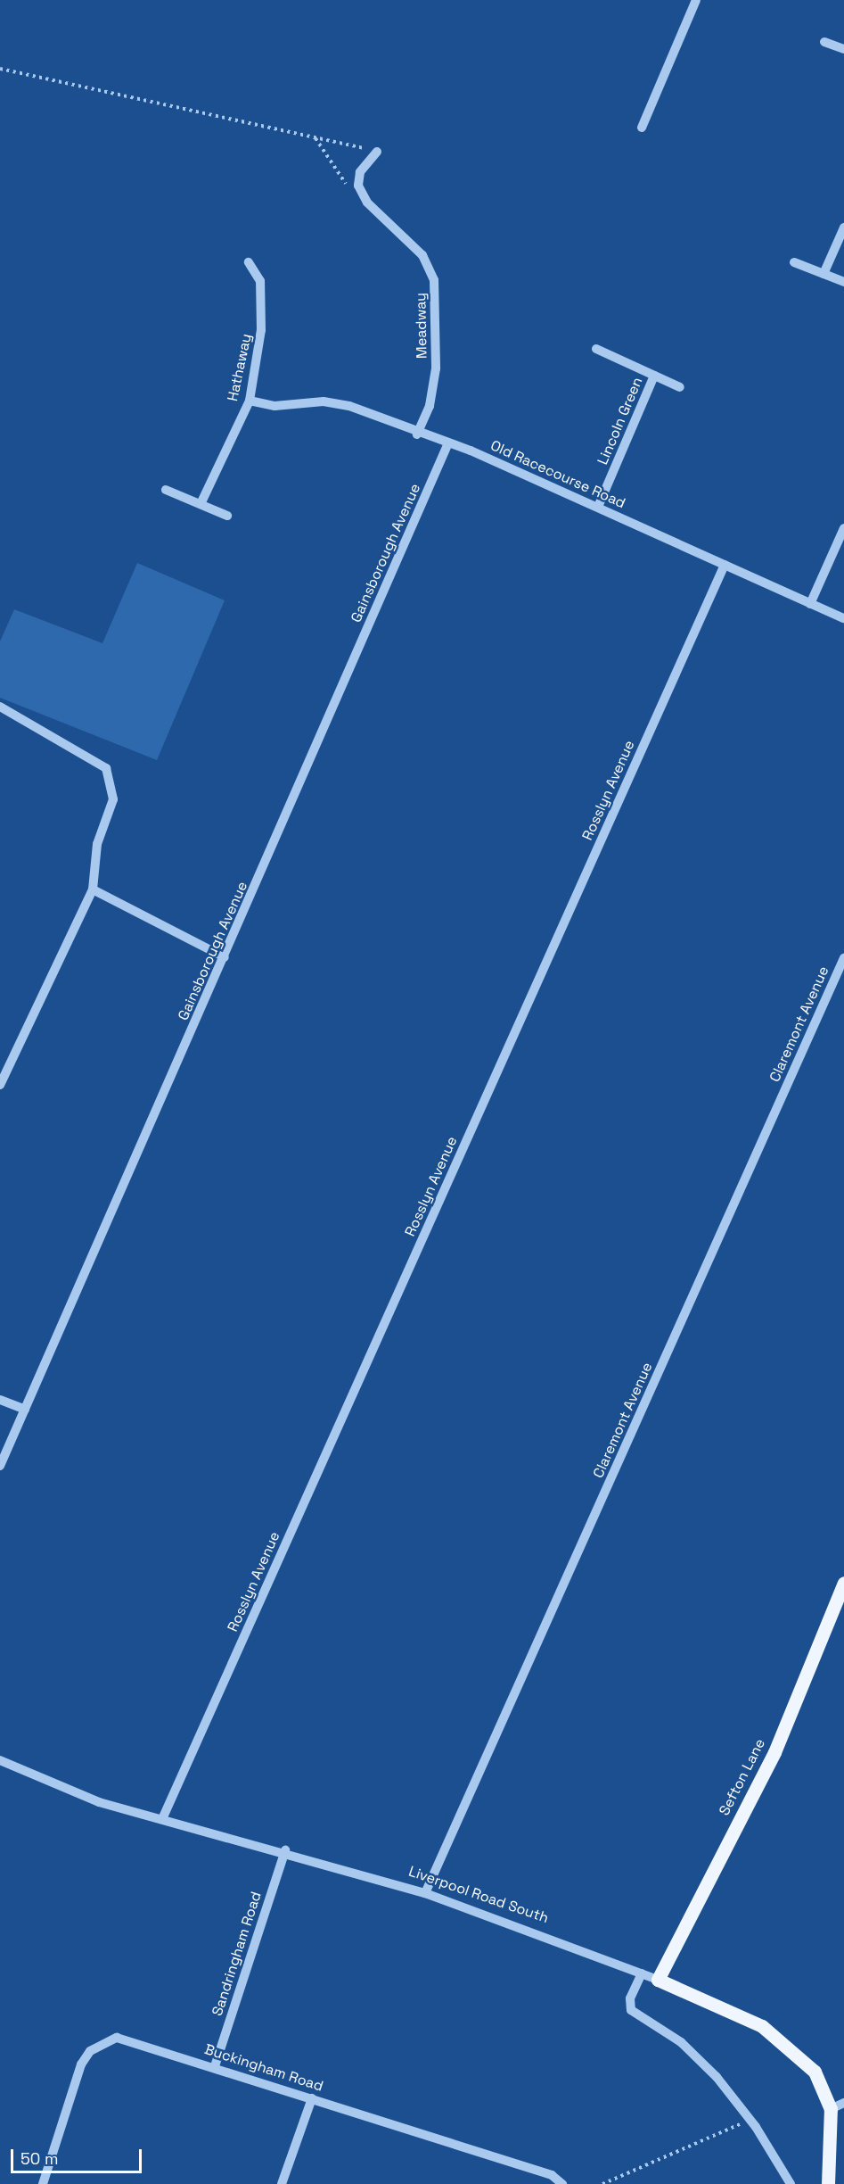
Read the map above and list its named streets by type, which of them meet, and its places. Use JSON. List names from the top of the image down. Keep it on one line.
{"streets":{"main road":["Sefton Lane","Liverpool Road South"],"street":["Meadway","Hathaway","Lincoln Green","Old Racecourse Road","Gainsborough Avenue","Rosslyn Avenue","Claremont Avenue","Sandringham Road","Buckingham Road"]},"crossings":[["Meadway","Old Racecourse Road"],["Hathaway","Old Racecourse Road"],["Lincoln Green","Old Racecourse Road"],["Old Racecourse Road","Gainsborough Avenue"],["Old Racecourse Road","Rosslyn Avenue"],["Rosslyn Avenue","Liverpool Road South"],["Claremont Avenue","Liverpool Road South"],["Sefton Lane","Liverpool Road South"],["Liverpool Road South","Sandringham Road"],["Sandringham Road","Buckingham Road"]],"scale_bar":"50 m"}
